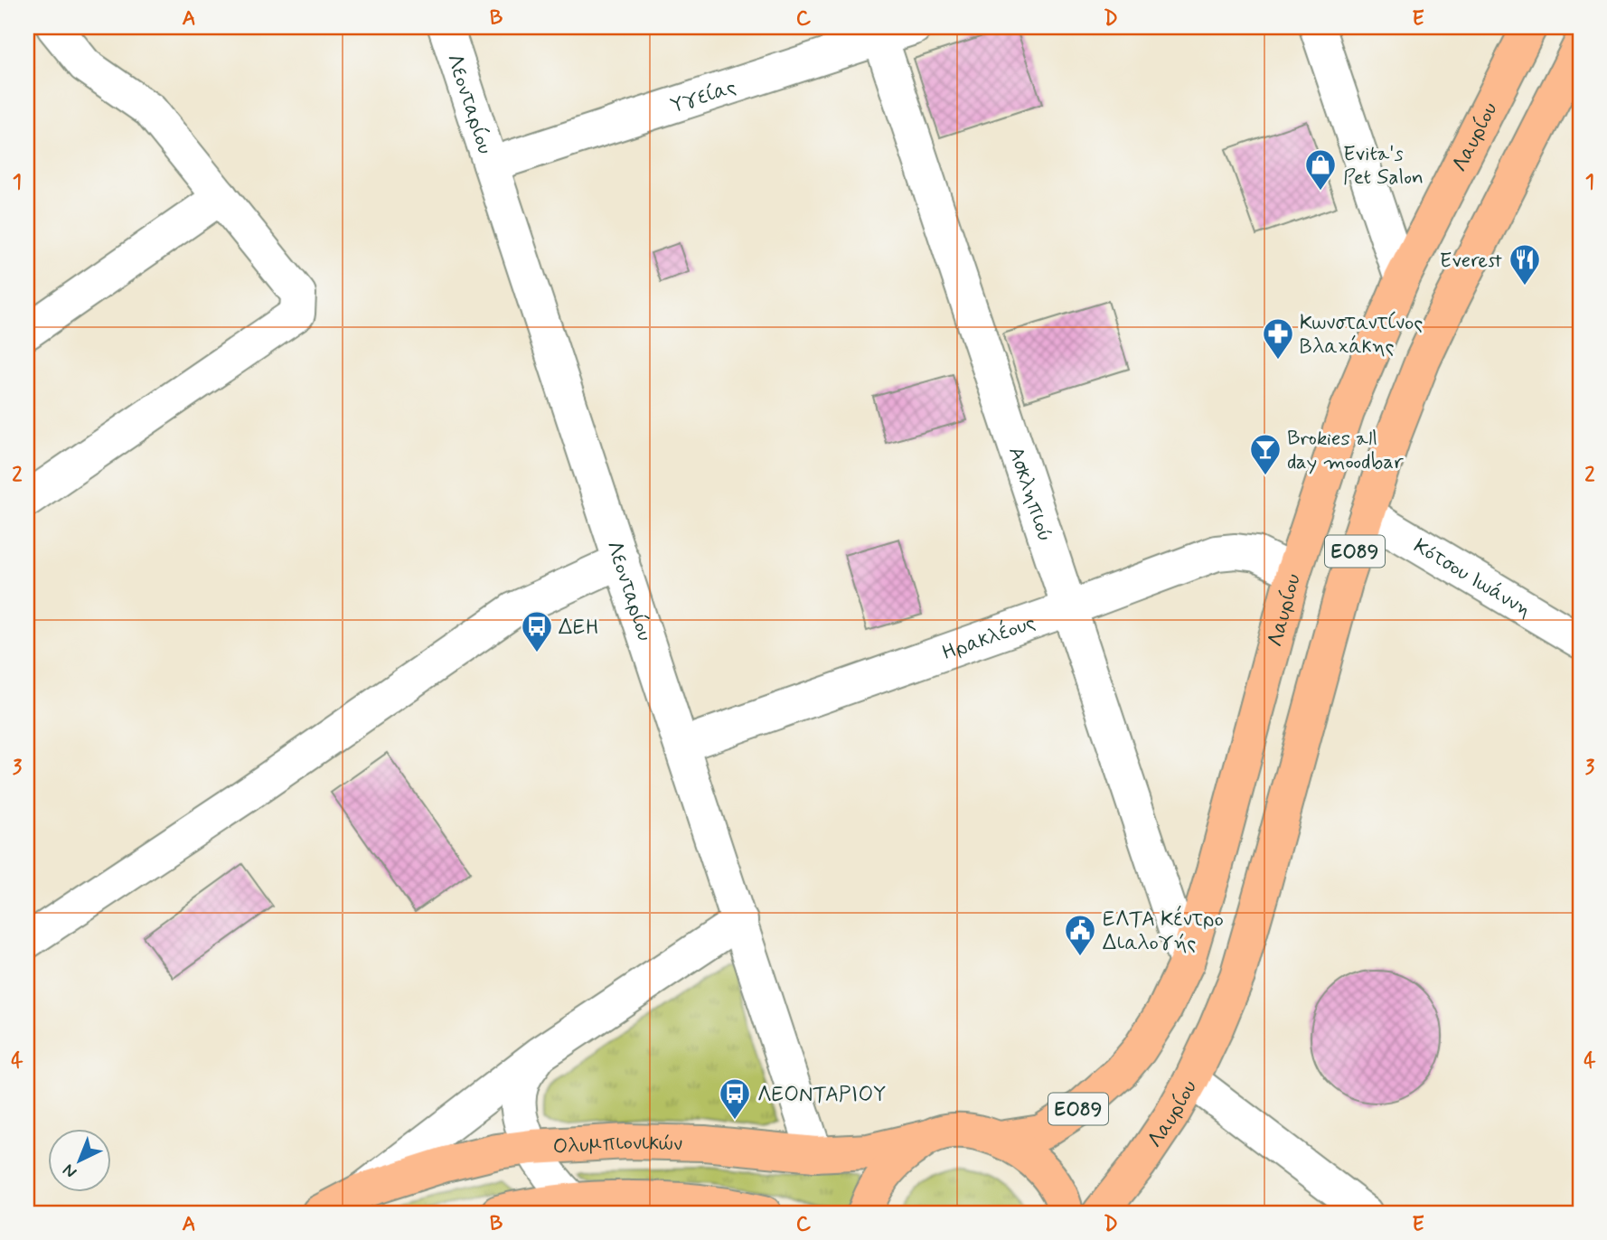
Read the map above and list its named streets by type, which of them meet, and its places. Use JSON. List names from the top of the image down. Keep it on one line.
{"streets":{"main road":["Λαυρίου","ΕΟ89","Ολυμπιονικών"],"street":["Υγείας","Λεονταρίου","Ασκληπιού","Κότσου Ιωάννη","Ηρακλέους"]},"crossings":[["Υγείας","Λεονταρίου"],["Υγείας","Ασκληπιού"],["Λεονταρίου","Ηρακλέους"],["Λεονταρίου","Ολυμπιονικών"],["Λαυρίου","Ασκληπιού"],["Λαυρίου","Κότσου Ιωάννη"],["Λαυρίου","Ηρακλέους"],["Λαυρίου","Ολυμπιονικών"],["Ασκληπιού","Ηρακλέους"]],"places":{"shop":["Evita's Pet Salon"],"restaurant":["Everest"],"pharmacy":["Κωνσταντίνος Βλαχάκης"],"bar":["Brokies all day moodbar"],"bus stop":["ΔΕΗ","ΛΕΟΝΤΑΡΙΟΥ"],"public building":["ΕΛΤΑ Κέντρο Διαλογής"]},"north":"bottom left","grid":{"columns":["A","B","C","D","E"],"rows":["1","2","3","4"]}}
